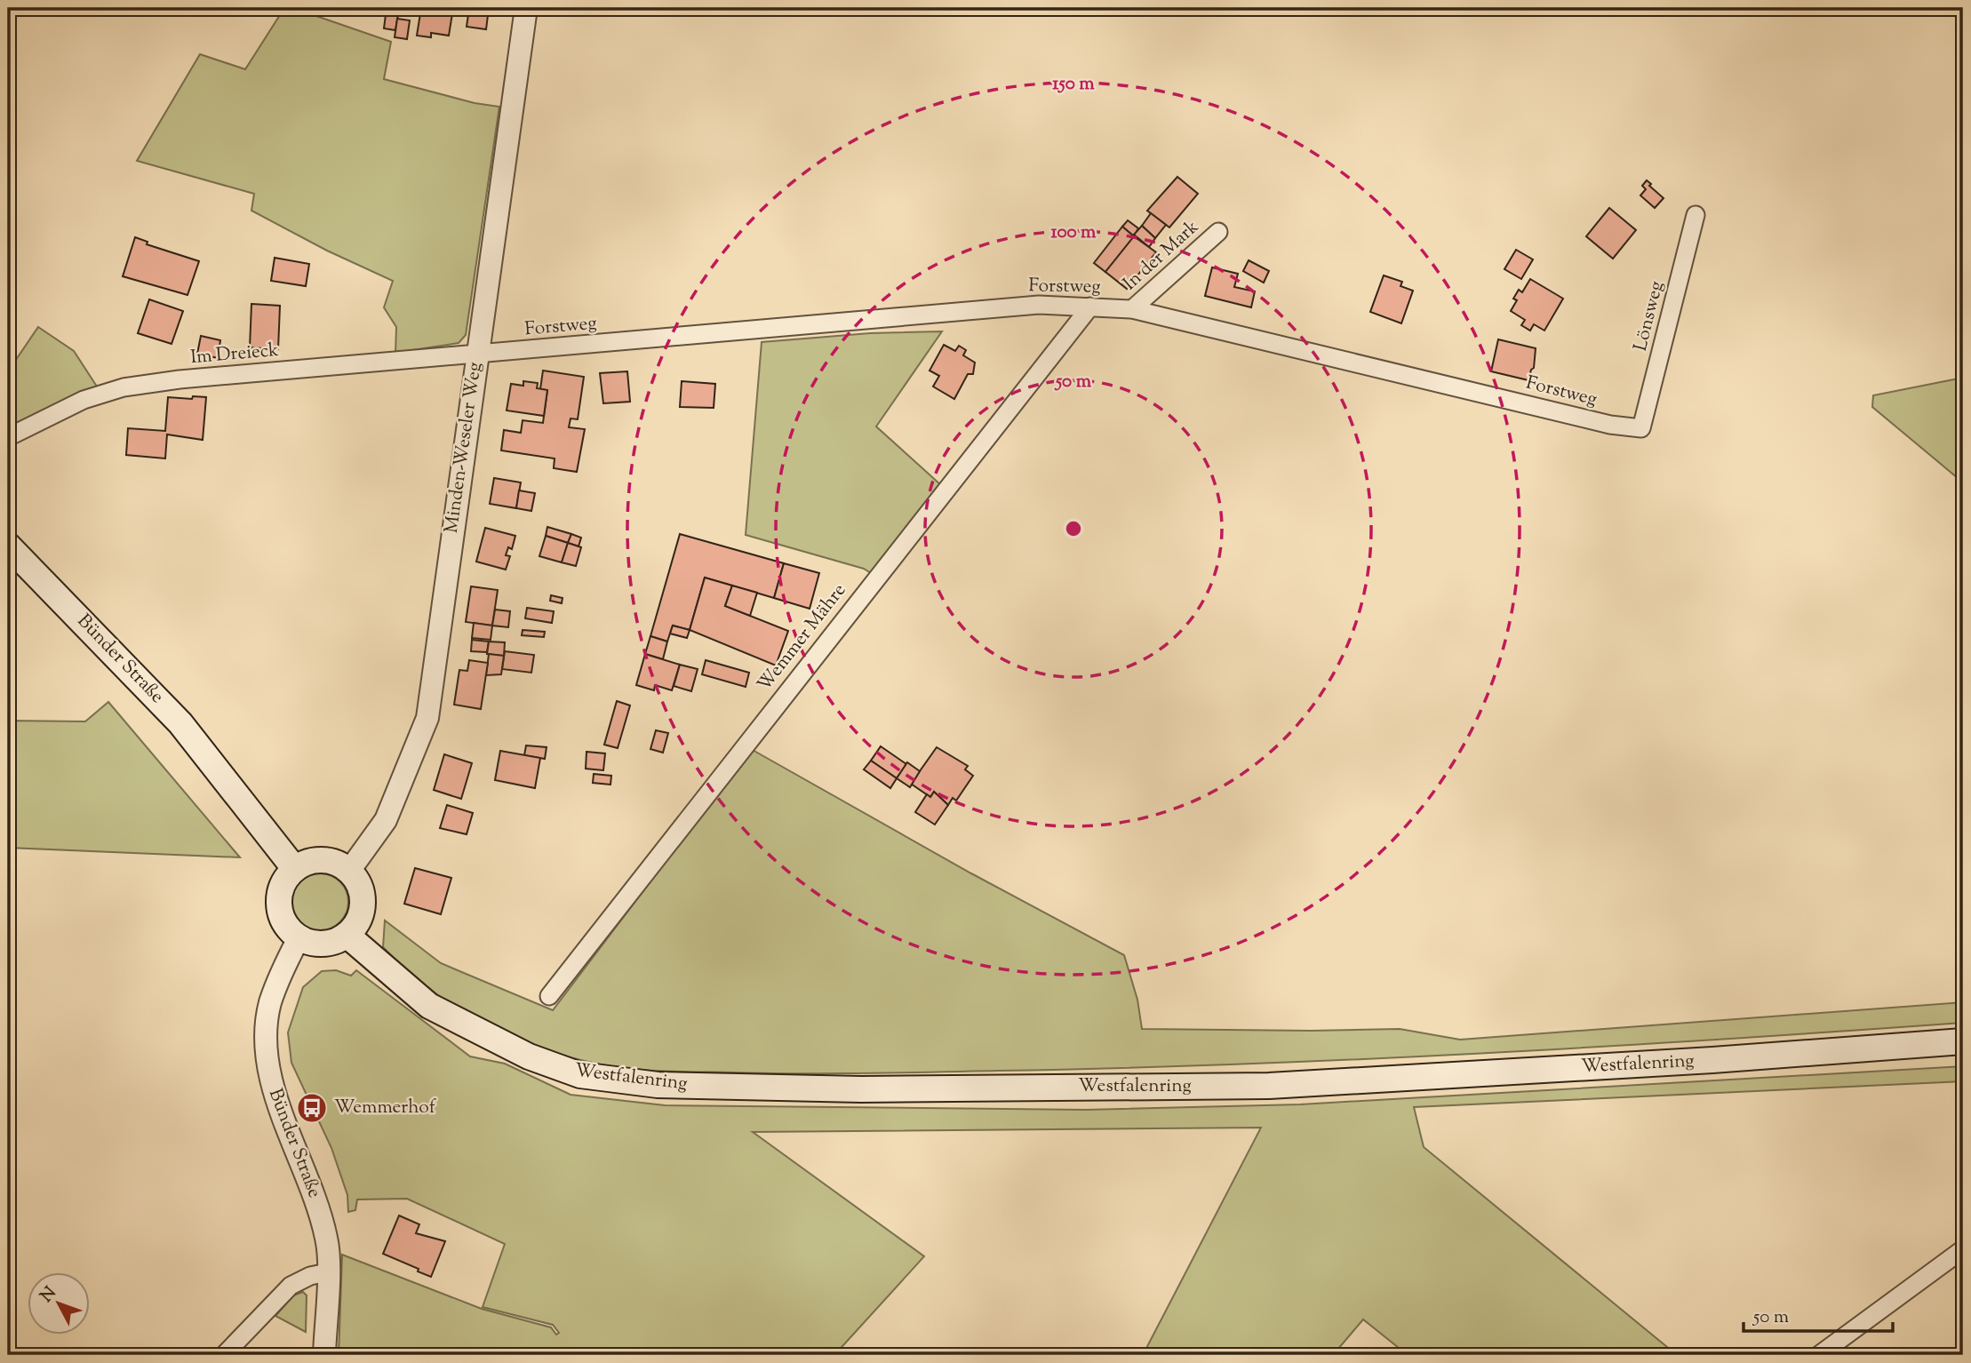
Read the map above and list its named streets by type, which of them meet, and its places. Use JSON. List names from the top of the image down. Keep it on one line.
{"streets":{"main road":["Bünder Straße","Westfalenring"],"street":["In der Mark","Forstweg","Lönsweg","Im Dreieck","Minden-Weseler Weg","Wemmer Mähre"]},"crossings":[["In der Mark","Forstweg"],["Forstweg","Lönsweg"],["Forstweg","Im Dreieck"],["Forstweg","Minden-Weseler Weg"],["Forstweg","Wemmer Mähre"],["Im Dreieck","Minden-Weseler Weg"],["Minden-Weseler Weg","Bünder Straße"],["Minden-Weseler Weg","Westfalenring"],["Bünder Straße","Westfalenring"]],"places":{"bus stop":["Wemmerhof"]},"scale_bar":"50 m","north":"top left","rings":["150 m","100 m","50 m"]}
